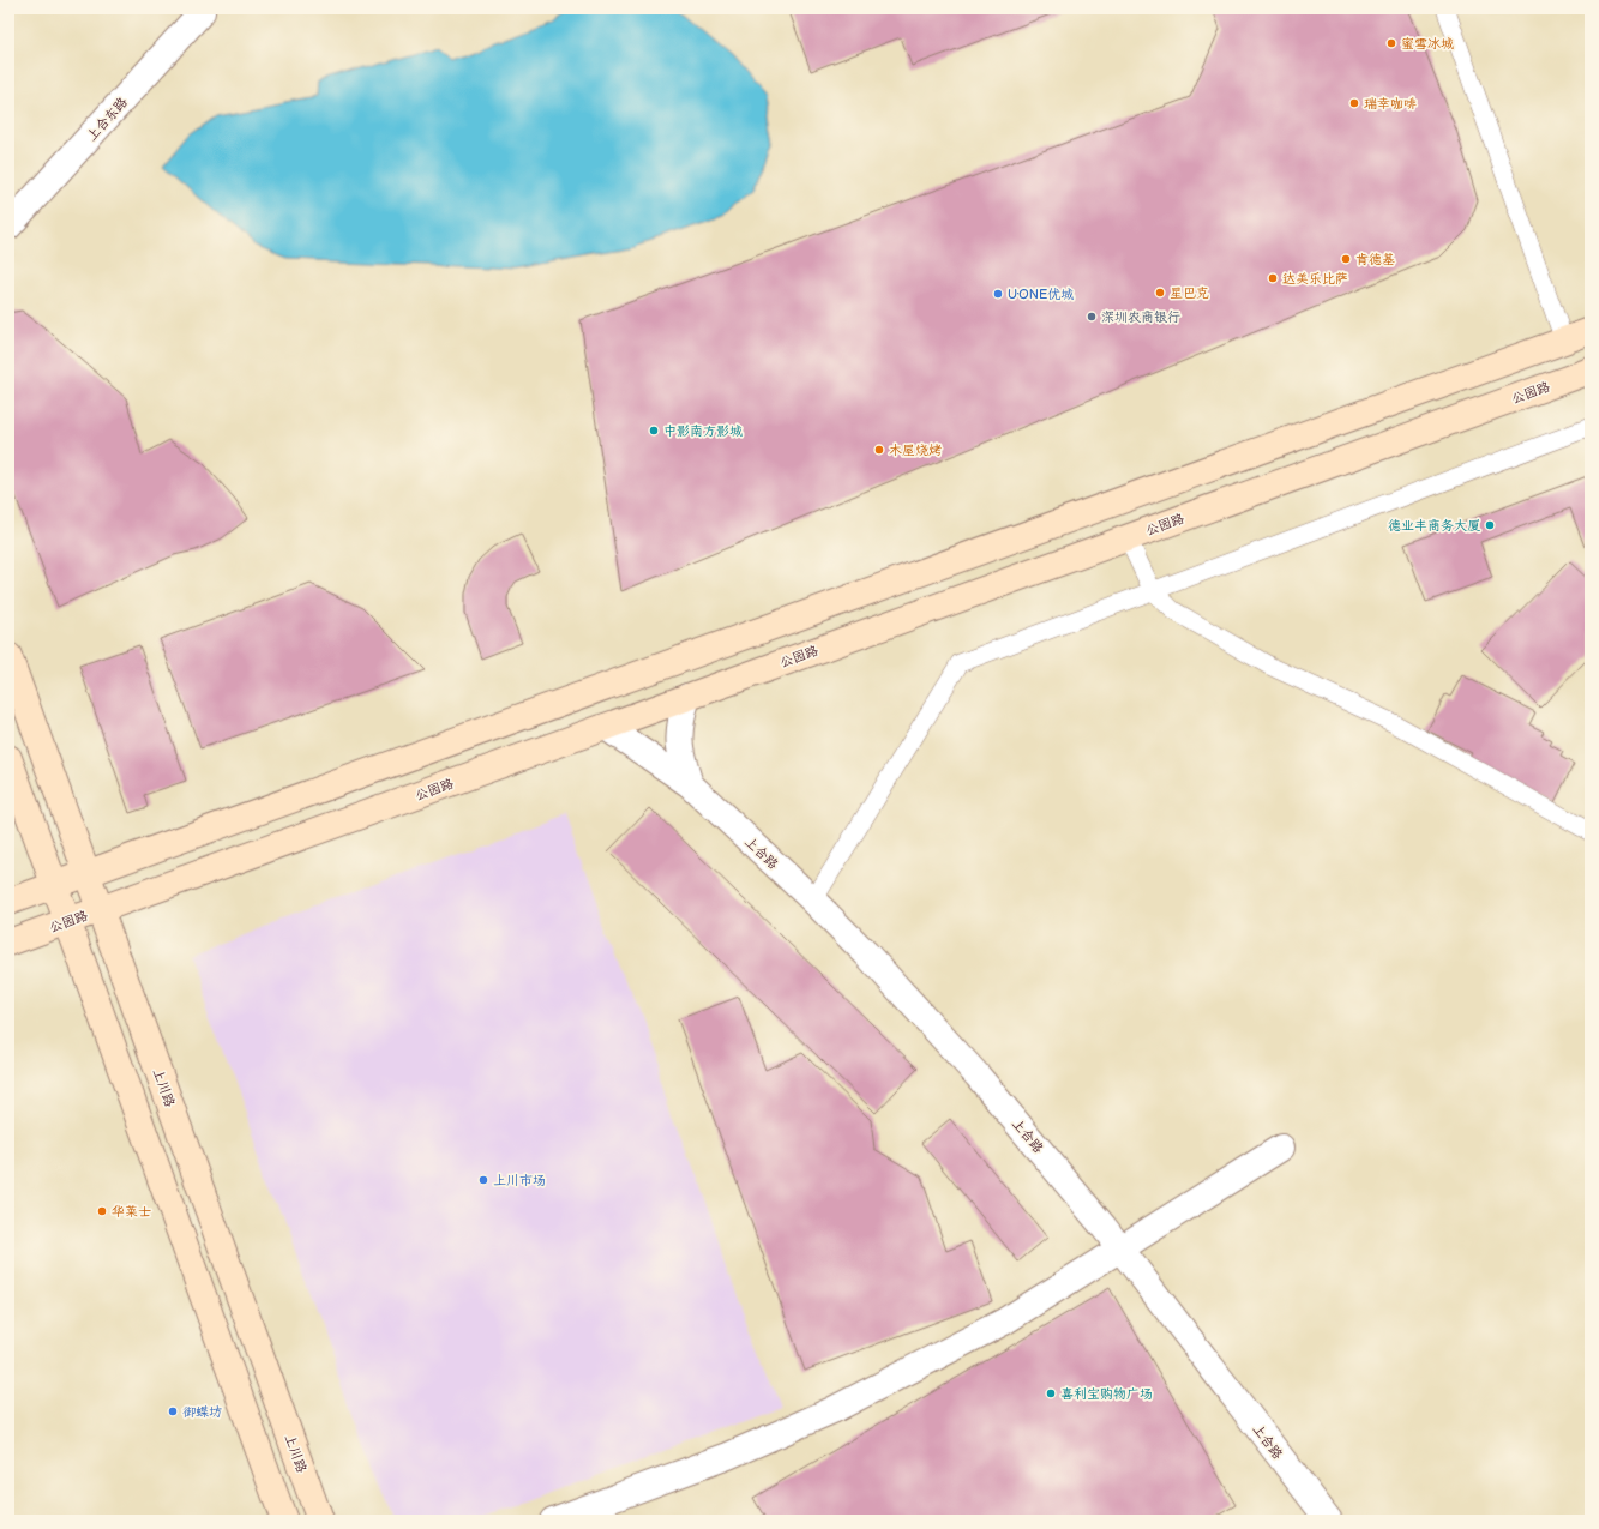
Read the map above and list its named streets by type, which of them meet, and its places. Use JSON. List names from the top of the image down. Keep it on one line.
{"streets":{"main road":["公园路","上川路"],"street":["上合东路","上合路"]},"crossings":[["公园路","上合路"],["公园路","上川路"]],"places":["蜜雪冰城","瑞幸咖啡","肯德基","达美乐比萨","星巴克","U·ONE优城","深圳农商银行","中影南方影城","木屋烧烤","德业丰商务大厦","上川市场","华莱士","喜利宝购物广场","御蝶坊"]}
